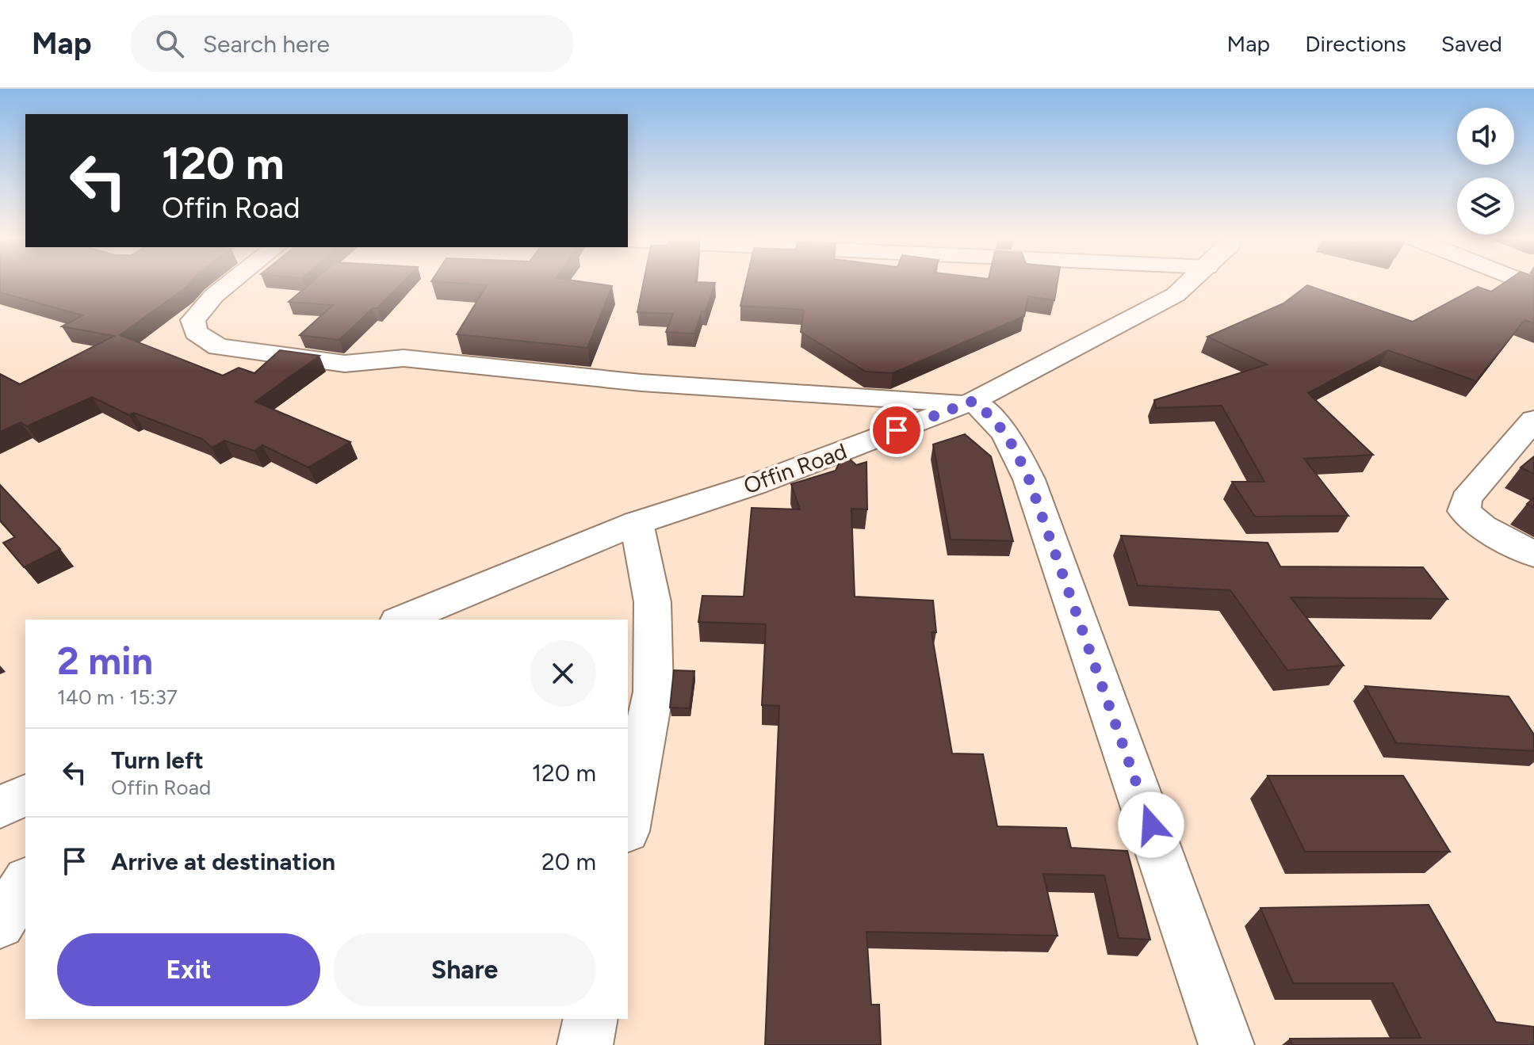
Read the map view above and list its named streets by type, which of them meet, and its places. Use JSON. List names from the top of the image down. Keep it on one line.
{"streets":{"street":["Offin Road"]},"page":{"header":"Map","search":"Search here","nav":["Map","Directions","Saved"],"turn":["120 m","Offin Road"],"heading":["2 min","140 m · 15:37"],"list":[{"name":"Turn left","note":"Offin Road","value":"120 m"},{"name":"Arrive at destination","value":"20 m"}],"buttons":["Exit","Share"]}}
